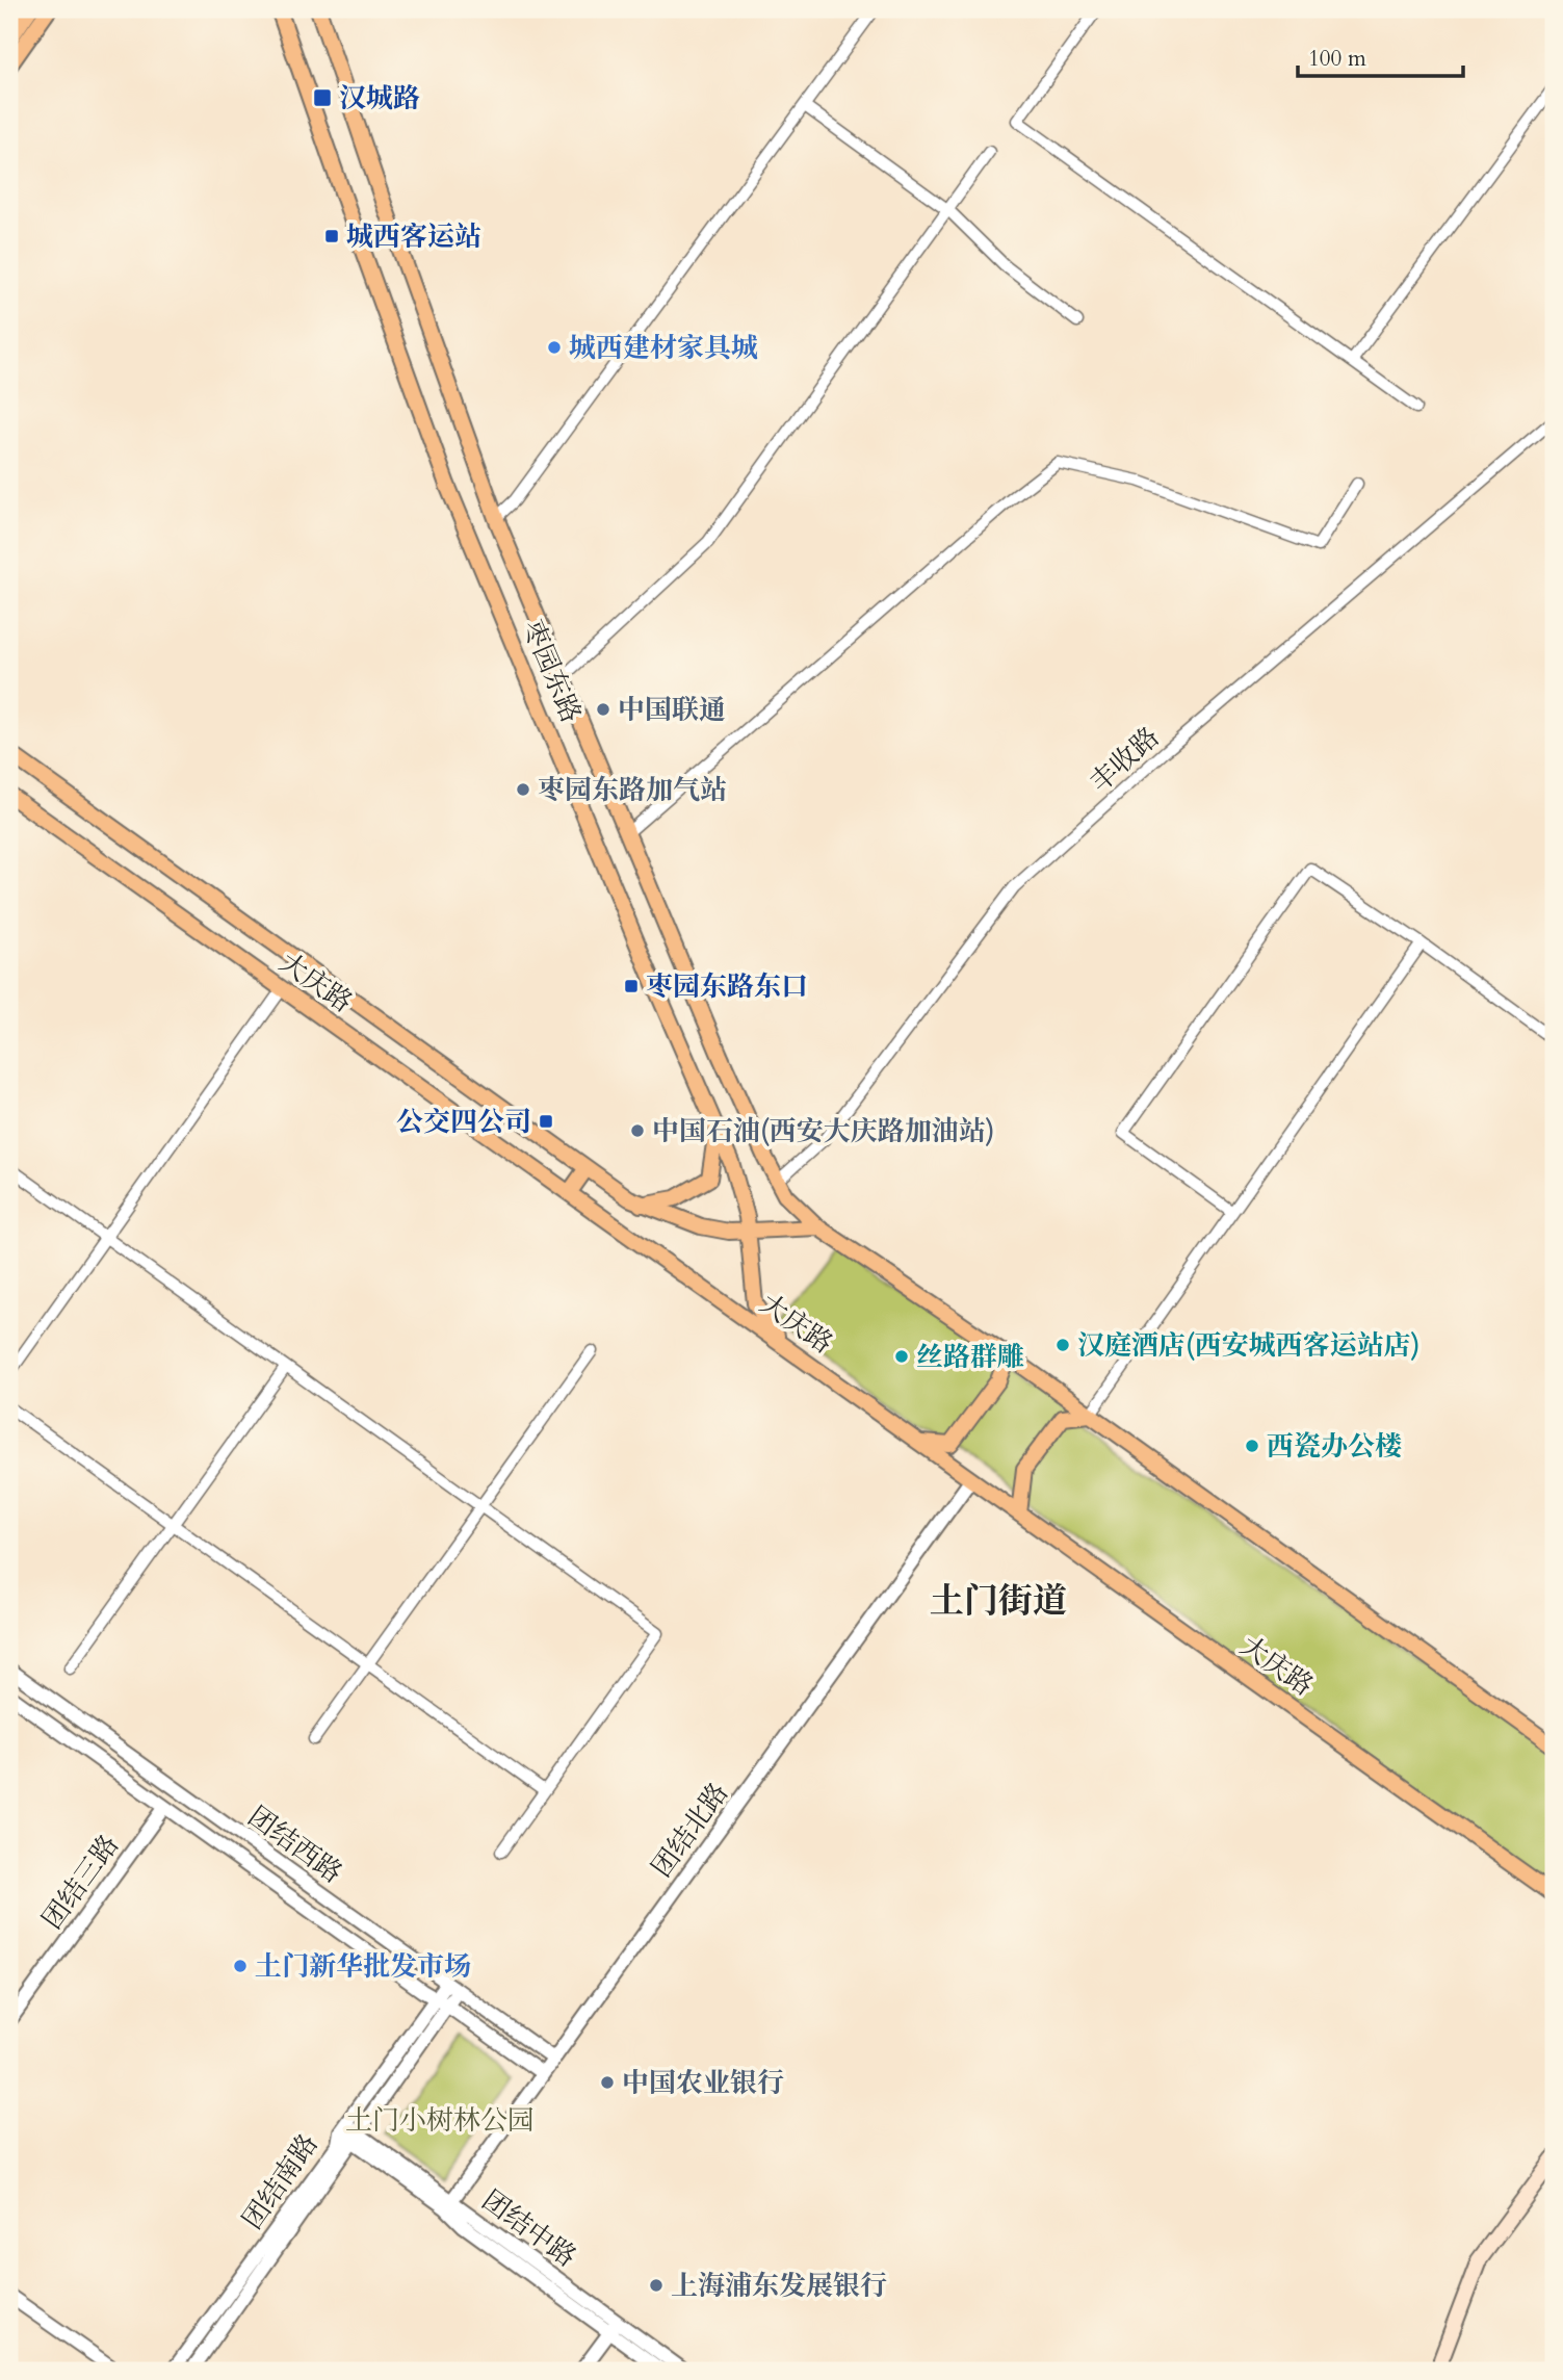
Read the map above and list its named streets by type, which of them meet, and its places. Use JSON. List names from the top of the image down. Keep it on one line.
{"streets":{"main road":["枣园东路","大庆路"],"street":["丰收路","团结北路","团结西路","团结三路","团结南路","团结中路"]},"crossings":[["枣园东路","丰收路"],["枣园东路","大庆路"],["大庆路","团结北路"],["团结北路","团结西路"],["团结北路","团结中路"],["团结西路","团结三路"],["团结西路","团结南路"],["团结南路","团结中路"]],"districts":["土门街道"],"parks":["土门小树林公园"],"places":{"transit":["汉城路","城西客运站","枣园东路东口","公交四公司"],"other":["城西建材家具城","中国联通","枣园东路加气站","中国石油(西安大庆路加油站)","汉庭酒店(西安城西客运站店)","丝路群雕","西瓷办公楼","土门新华批发市场","中国农业银行","上海浦东发展银行"]},"scale_bar":"100 m"}
